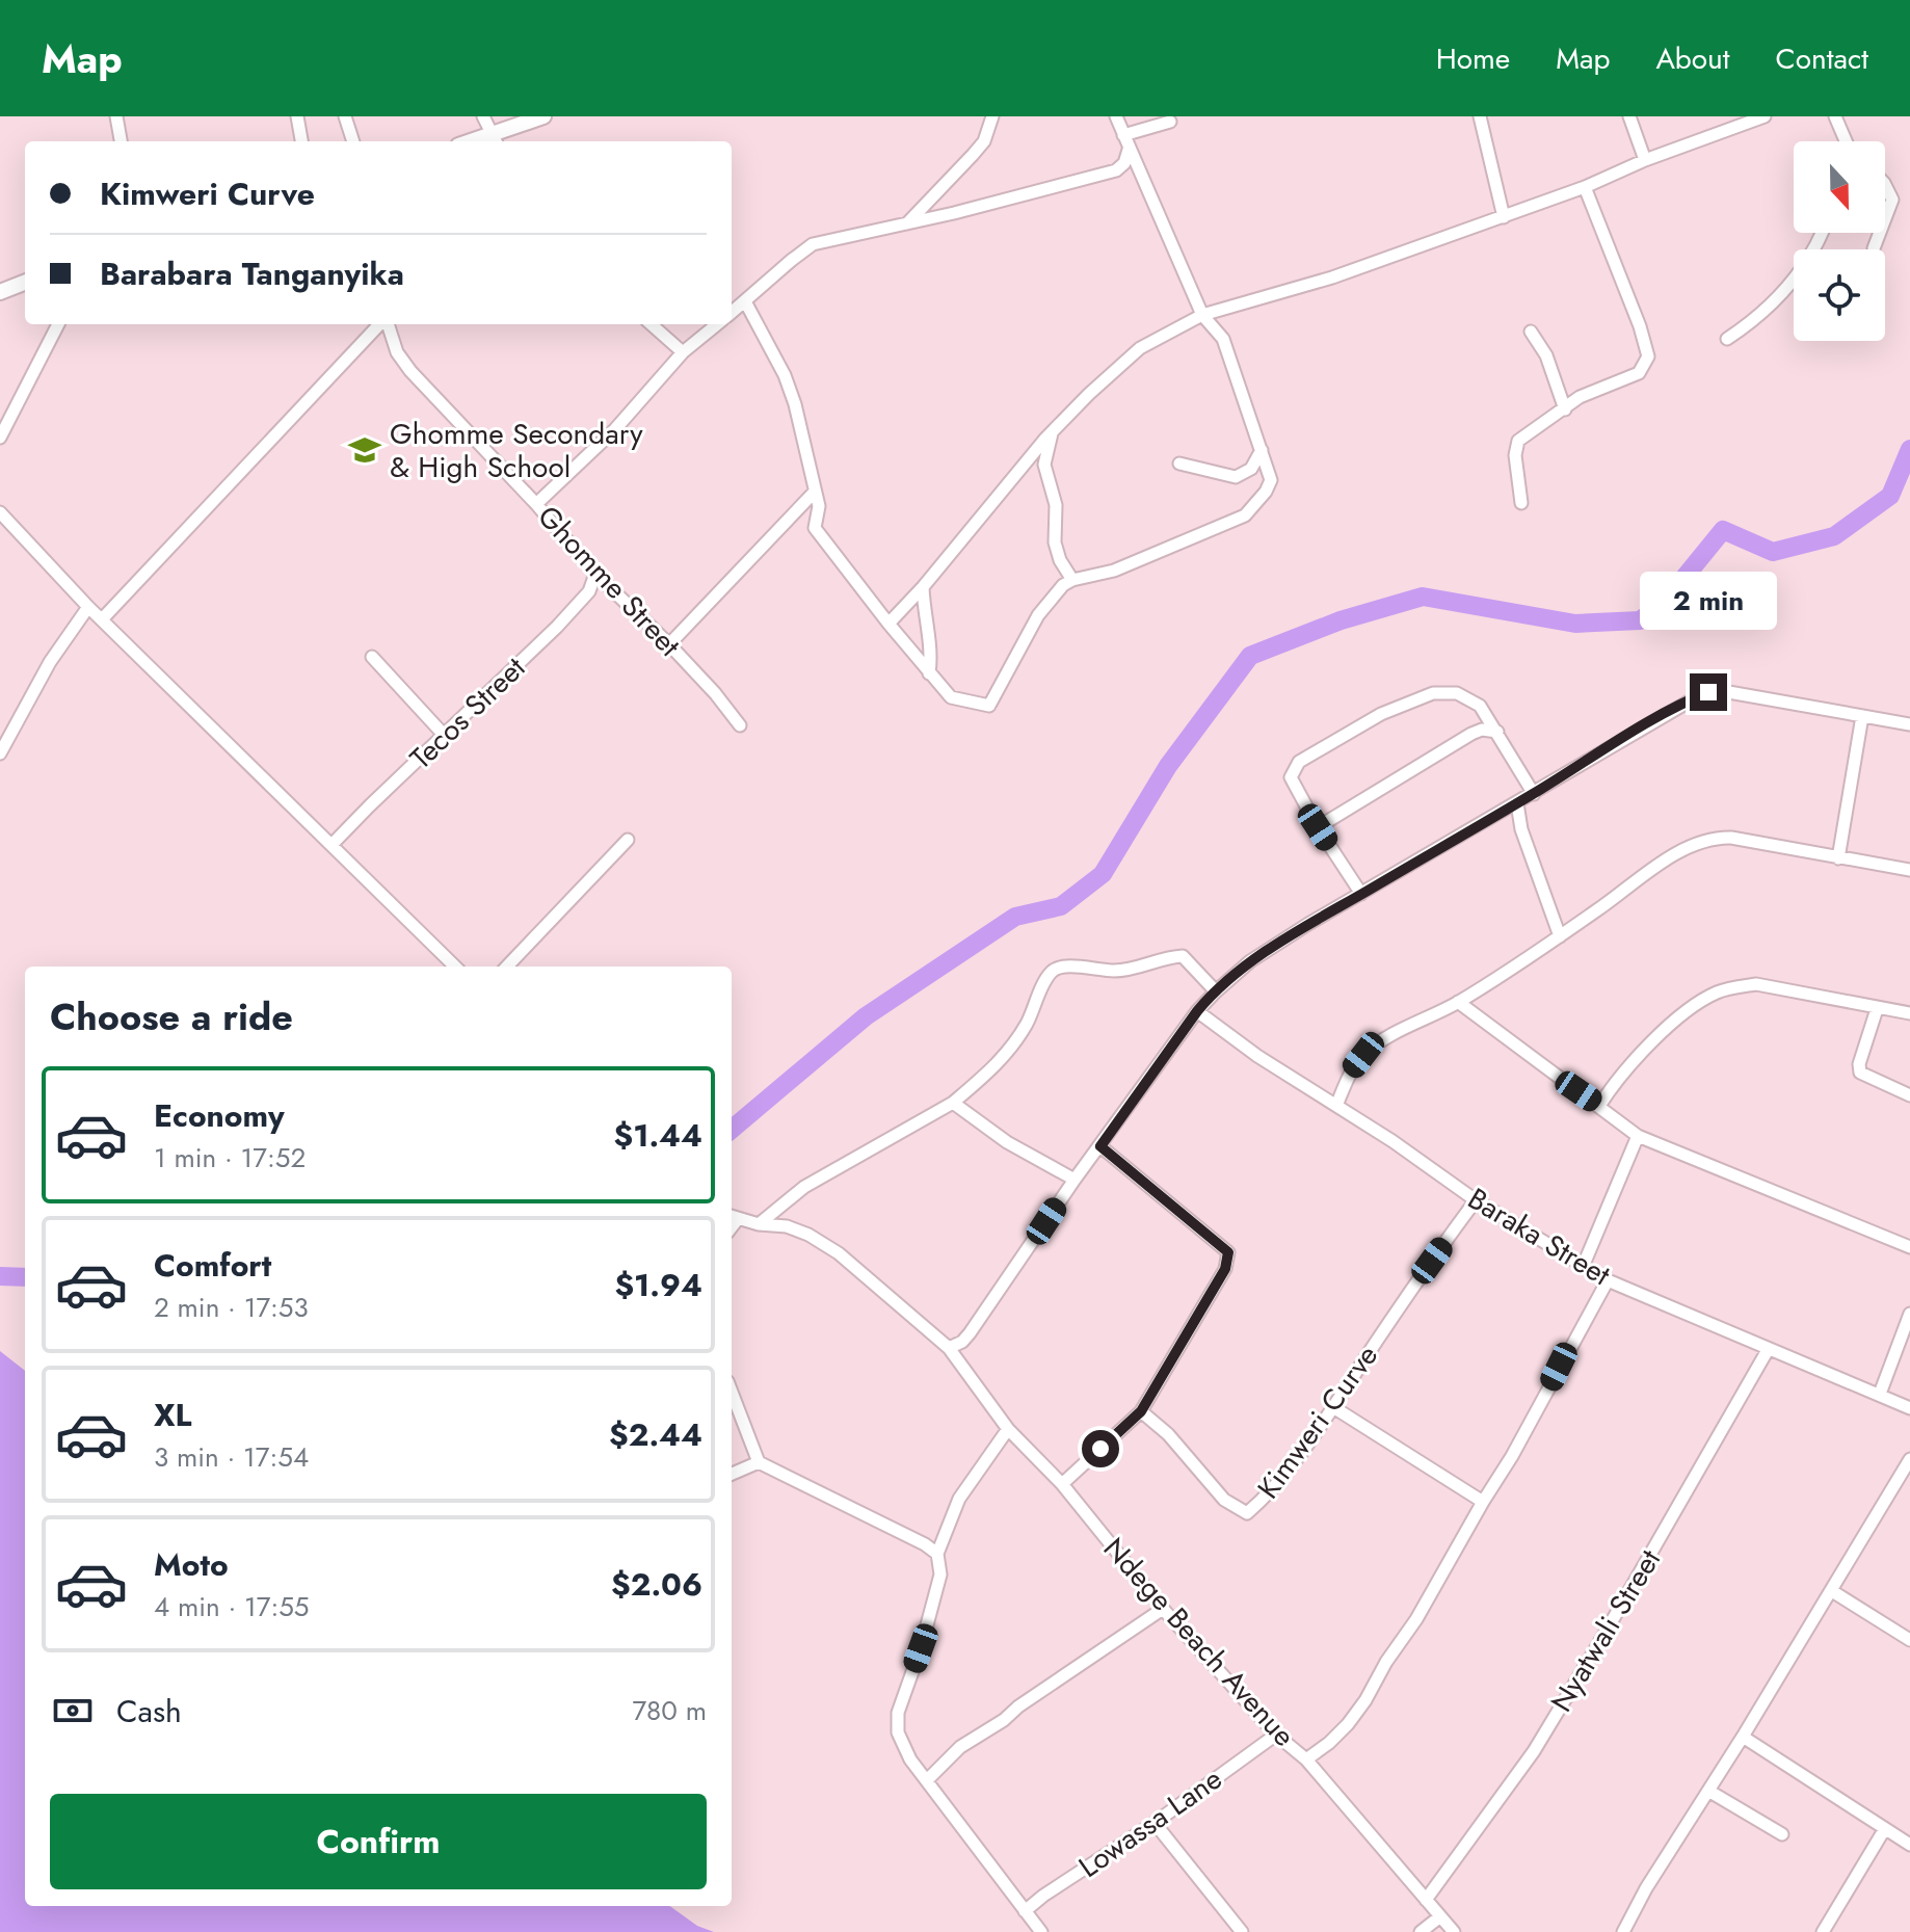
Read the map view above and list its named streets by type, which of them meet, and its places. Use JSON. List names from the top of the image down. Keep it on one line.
{"streets":{"street":["Ghomme Street","Tecos Street","Baraka Street","Kimweri Curve","Nyatwali Street","Ndege Beach Avenue","Lowassa Lane"]},"crossings":[["Ghomme Street","Tecos Street"],["Baraka Street","Kimweri Curve"],["Baraka Street","Nyatwali Street"],["Nyatwali Street","Ndege Beach Avenue"],["Ndege Beach Avenue","Lowassa Lane"]],"places":{"school or university":["Ghomme Secondary & High School"]},"north":"bottom","page":{"header":"Map","nav":["Home","Map","About","Contact"],"banner":["Kimweri Curve","Barabara Tanganyika"],"bubble":"2 min","heading":"Choose a ride","list":[{"name":"Economy","note":"1 min · 17:52","value":"$1.44"},{"name":"Comfort","note":"2 min · 17:53","value":"$1.94"},{"name":"XL","note":"3 min · 17:54","value":"$2.44"},{"name":"Moto","note":"4 min · 17:55","value":"$2.06"}],"pay":["Cash","780 m"],"buttons":"Confirm"}}
